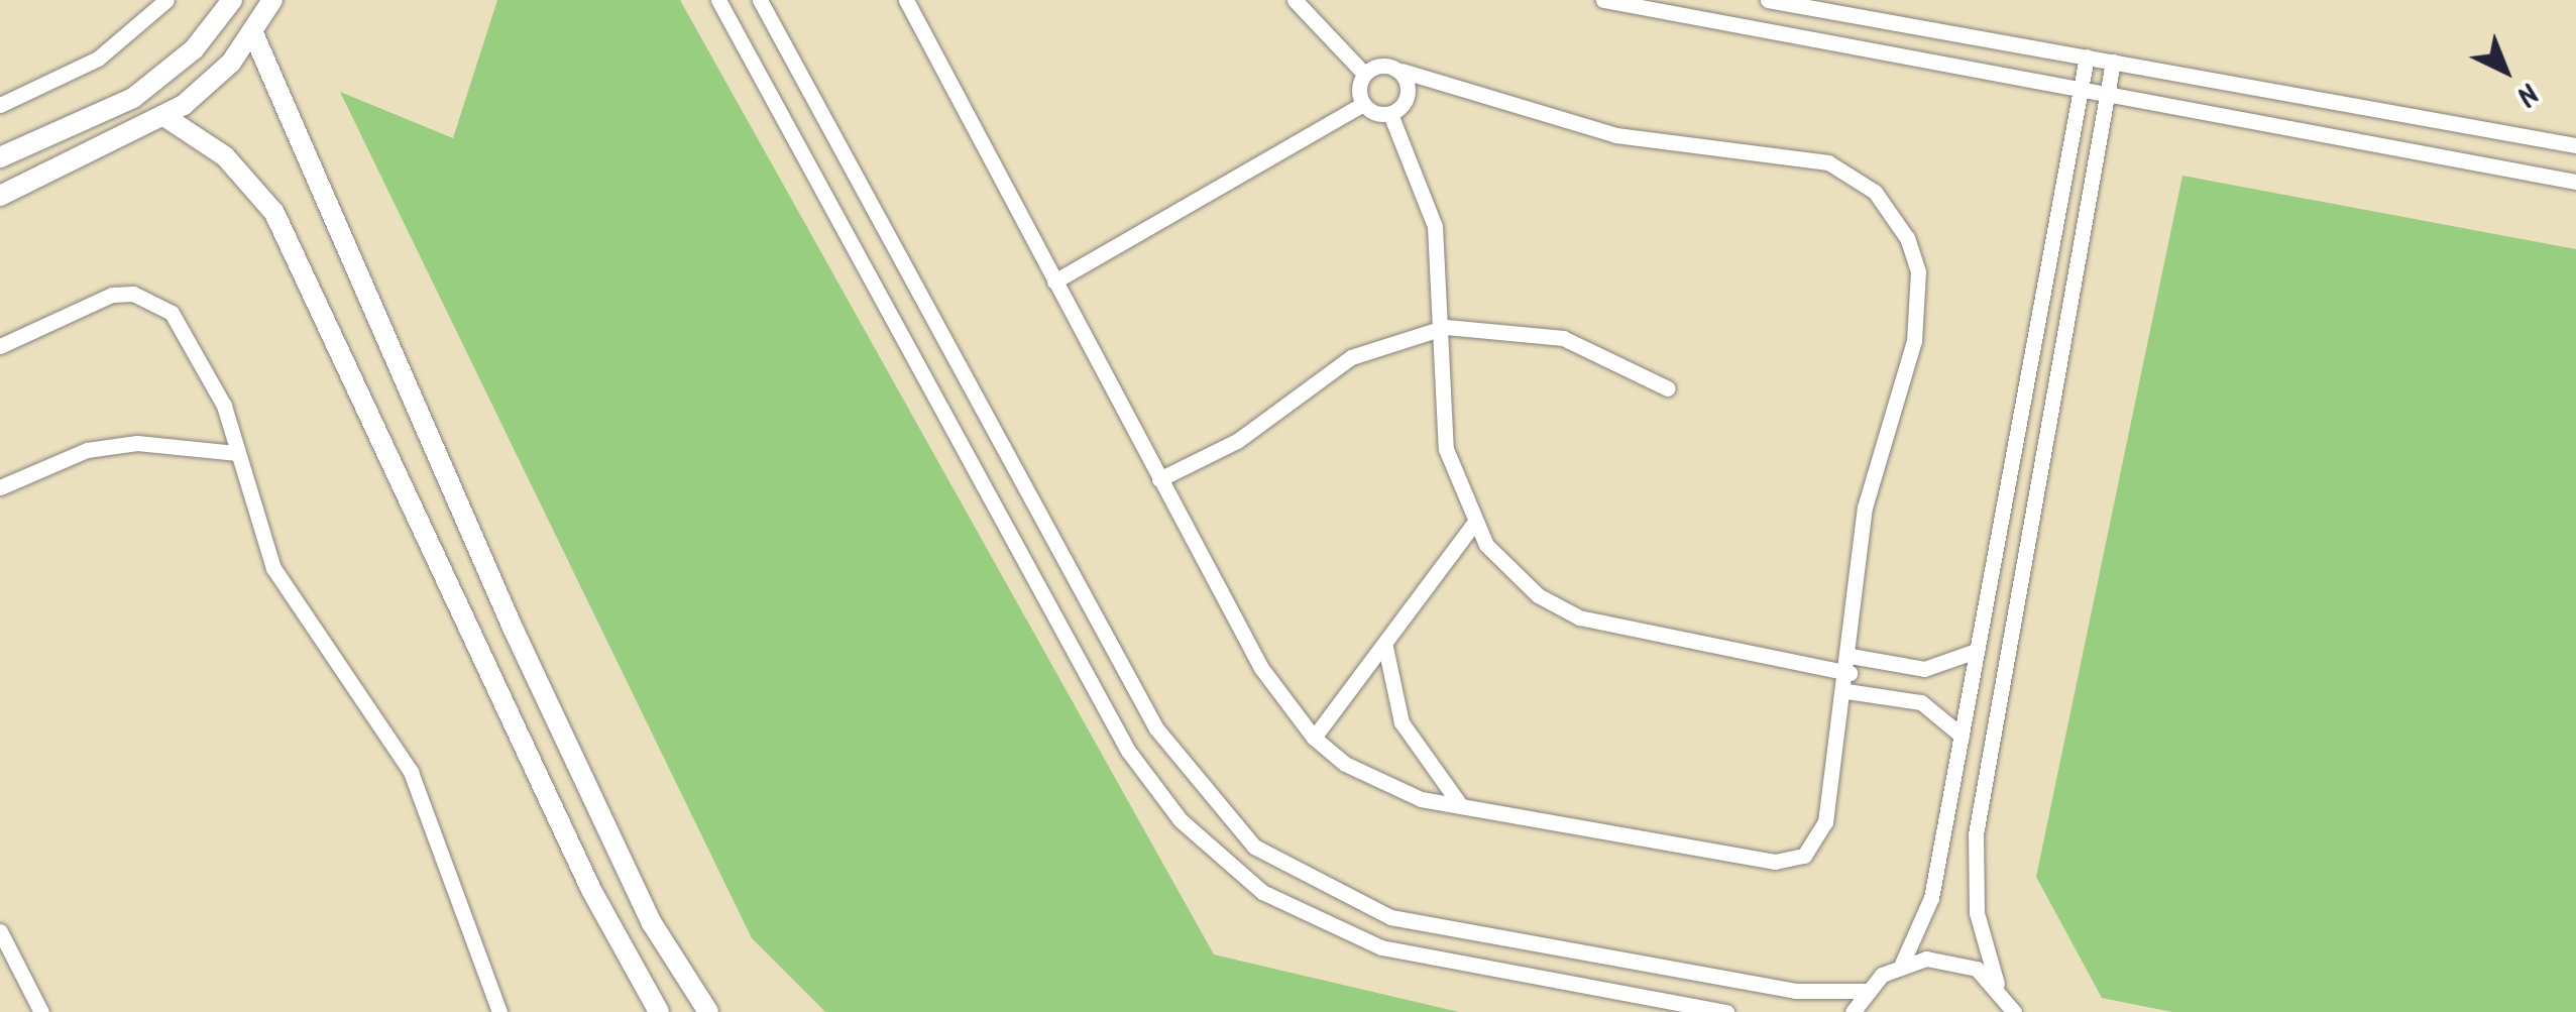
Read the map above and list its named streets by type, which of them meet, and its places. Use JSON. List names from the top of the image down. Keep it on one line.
{"north":"bottom right"}
